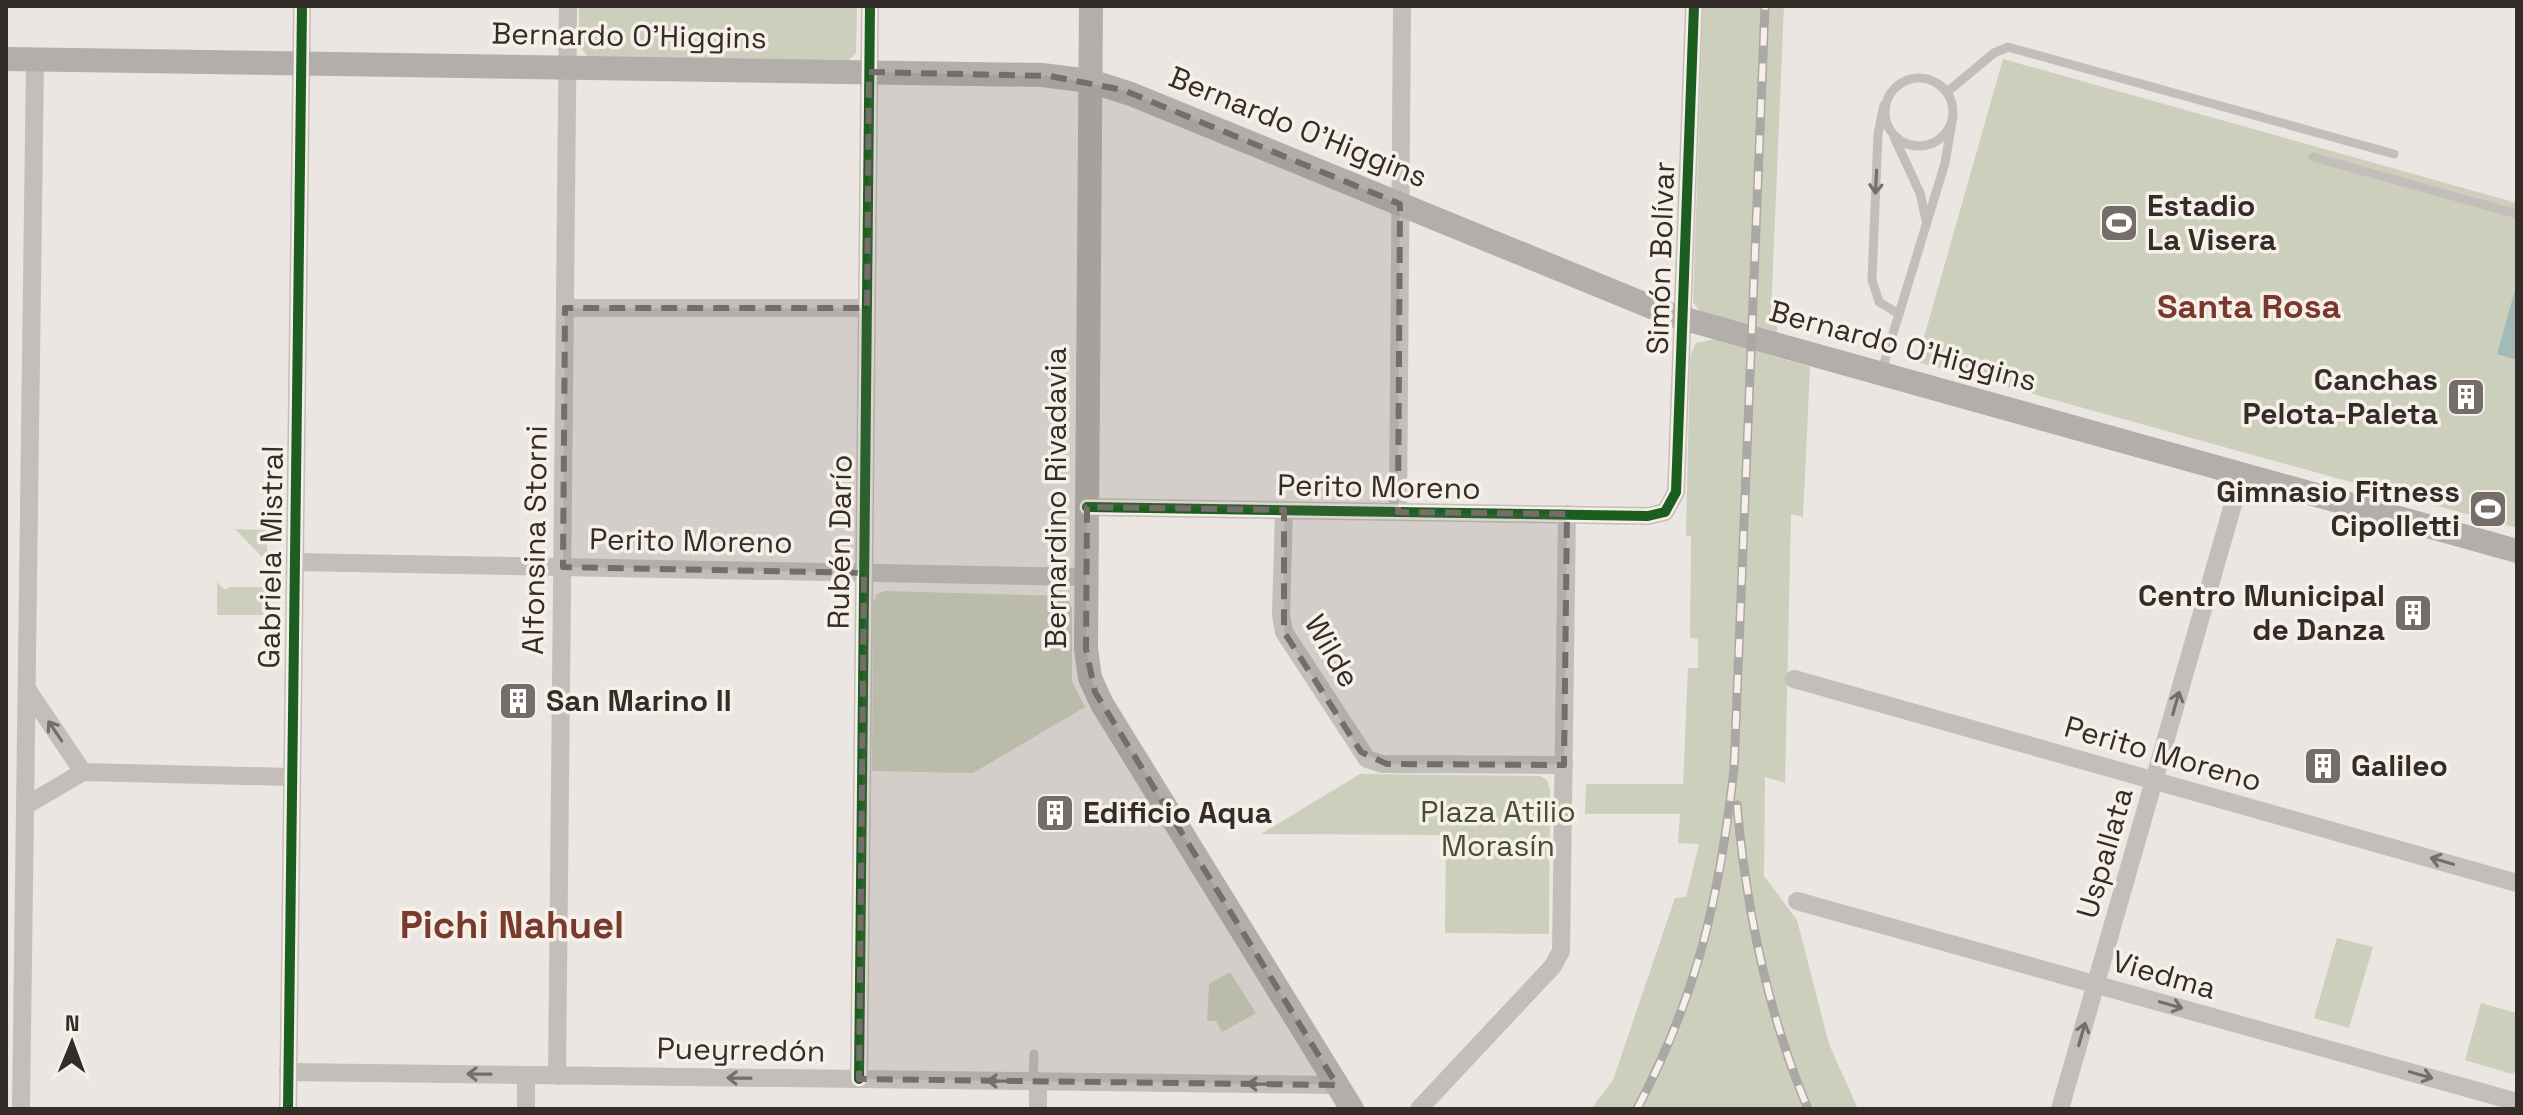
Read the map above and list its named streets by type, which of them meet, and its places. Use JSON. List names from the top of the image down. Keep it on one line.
{"streets":{"main road":["Bernardo O'Higgins","Bernardino Rivadavia"],"street":["Simón Bolívar","Perito Moreno","Alfonsina Storni","Rubén Darío","Gabriela Mistral","Wilde","Uspallata","Viedma","Pueyrredón"]},"crossings":[["Bernardo O'Higgins","Simón Bolívar"],["Bernardo O'Higgins","Bernardino Rivadavia"],["Bernardo O'Higgins","Alfonsina Storni"],["Bernardo O'Higgins","Rubén Darío"],["Bernardo O'Higgins","Gabriela Mistral"],["Bernardo O'Higgins","Uspallata"],["Simón Bolívar","Perito Moreno"],["Perito Moreno","Bernardino Rivadavia"],["Perito Moreno","Alfonsina Storni"],["Perito Moreno","Rubén Darío"],["Perito Moreno","Gabriela Mistral"],["Perito Moreno","Wilde"],["Perito Moreno","Uspallata"],["Bernardino Rivadavia","Pueyrredón"],["Alfonsina Storni","Pueyrredón"],["Rubén Darío","Pueyrredón"],["Gabriela Mistral","Pueyrredón"],["Uspallata","Viedma"]],"one_way":["Uspallata","Viedma","Pueyrredón"],"districts":["Santa Rosa","Pichi Nahuel"],"parks":["Plaza Atilio Morasín"],"places":{"sports":["Estadio La Visera","Gimnasio Fitness Cipolletti"],"building":["Canchas Pelota-Paleta","Centro Municipal de Danza","San Marino II","Galileo","Edificio Aqua"]},"north":"top"}
